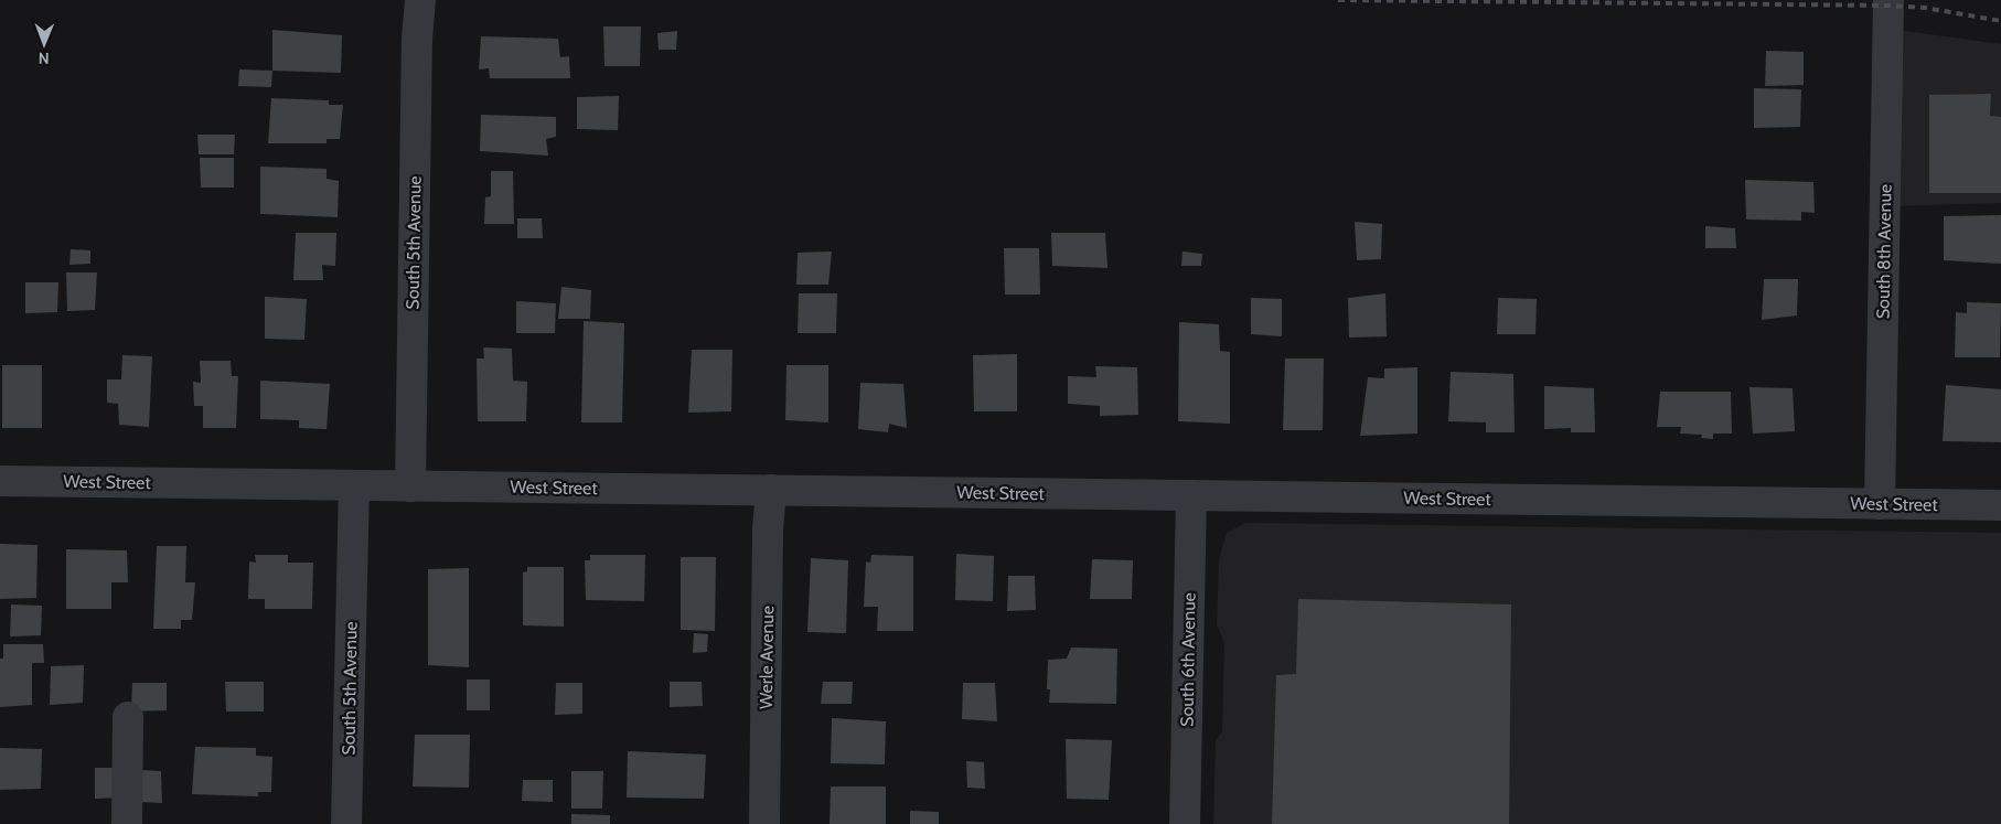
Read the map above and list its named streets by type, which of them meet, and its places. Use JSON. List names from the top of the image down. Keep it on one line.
{"streets":{"street":["South 5th Avenue","South 8th Avenue","West Street","Werle Avenue","South 6th Avenue"]},"crossings":[["South 5th Avenue","West Street"],["South 8th Avenue","West Street"],["West Street","Werle Avenue"],["West Street","South 6th Avenue"]],"north":"bottom"}
